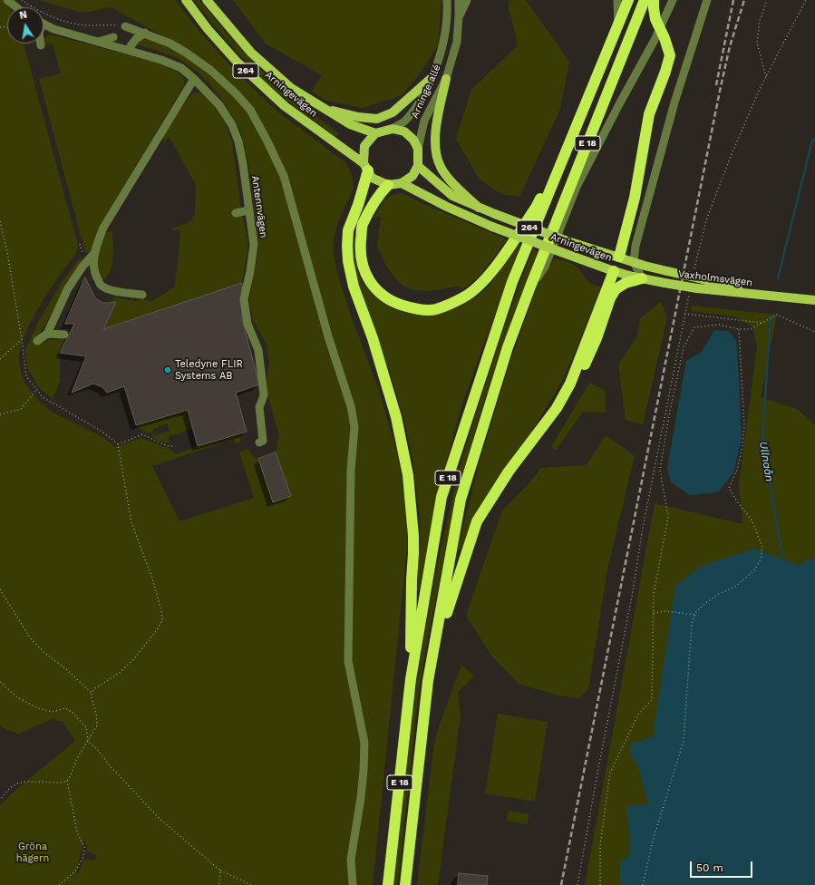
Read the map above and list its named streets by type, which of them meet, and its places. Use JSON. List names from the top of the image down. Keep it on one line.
{"streets":{"highway":["E 18"],"main road":["264","Arningevägen","Vaxholmsvägen"],"street":["Arninge allé","Antennvägen"]},"crossings":[["Arninge allé","Arningevägen"],["Arningevägen","Vaxholmsvägen"]],"water":["Ullnaån"],"parks":["Gröna hägern"],"places":["Teledyne FLIR Systems AB"],"scale_bar":"50 m","north":"top"}
